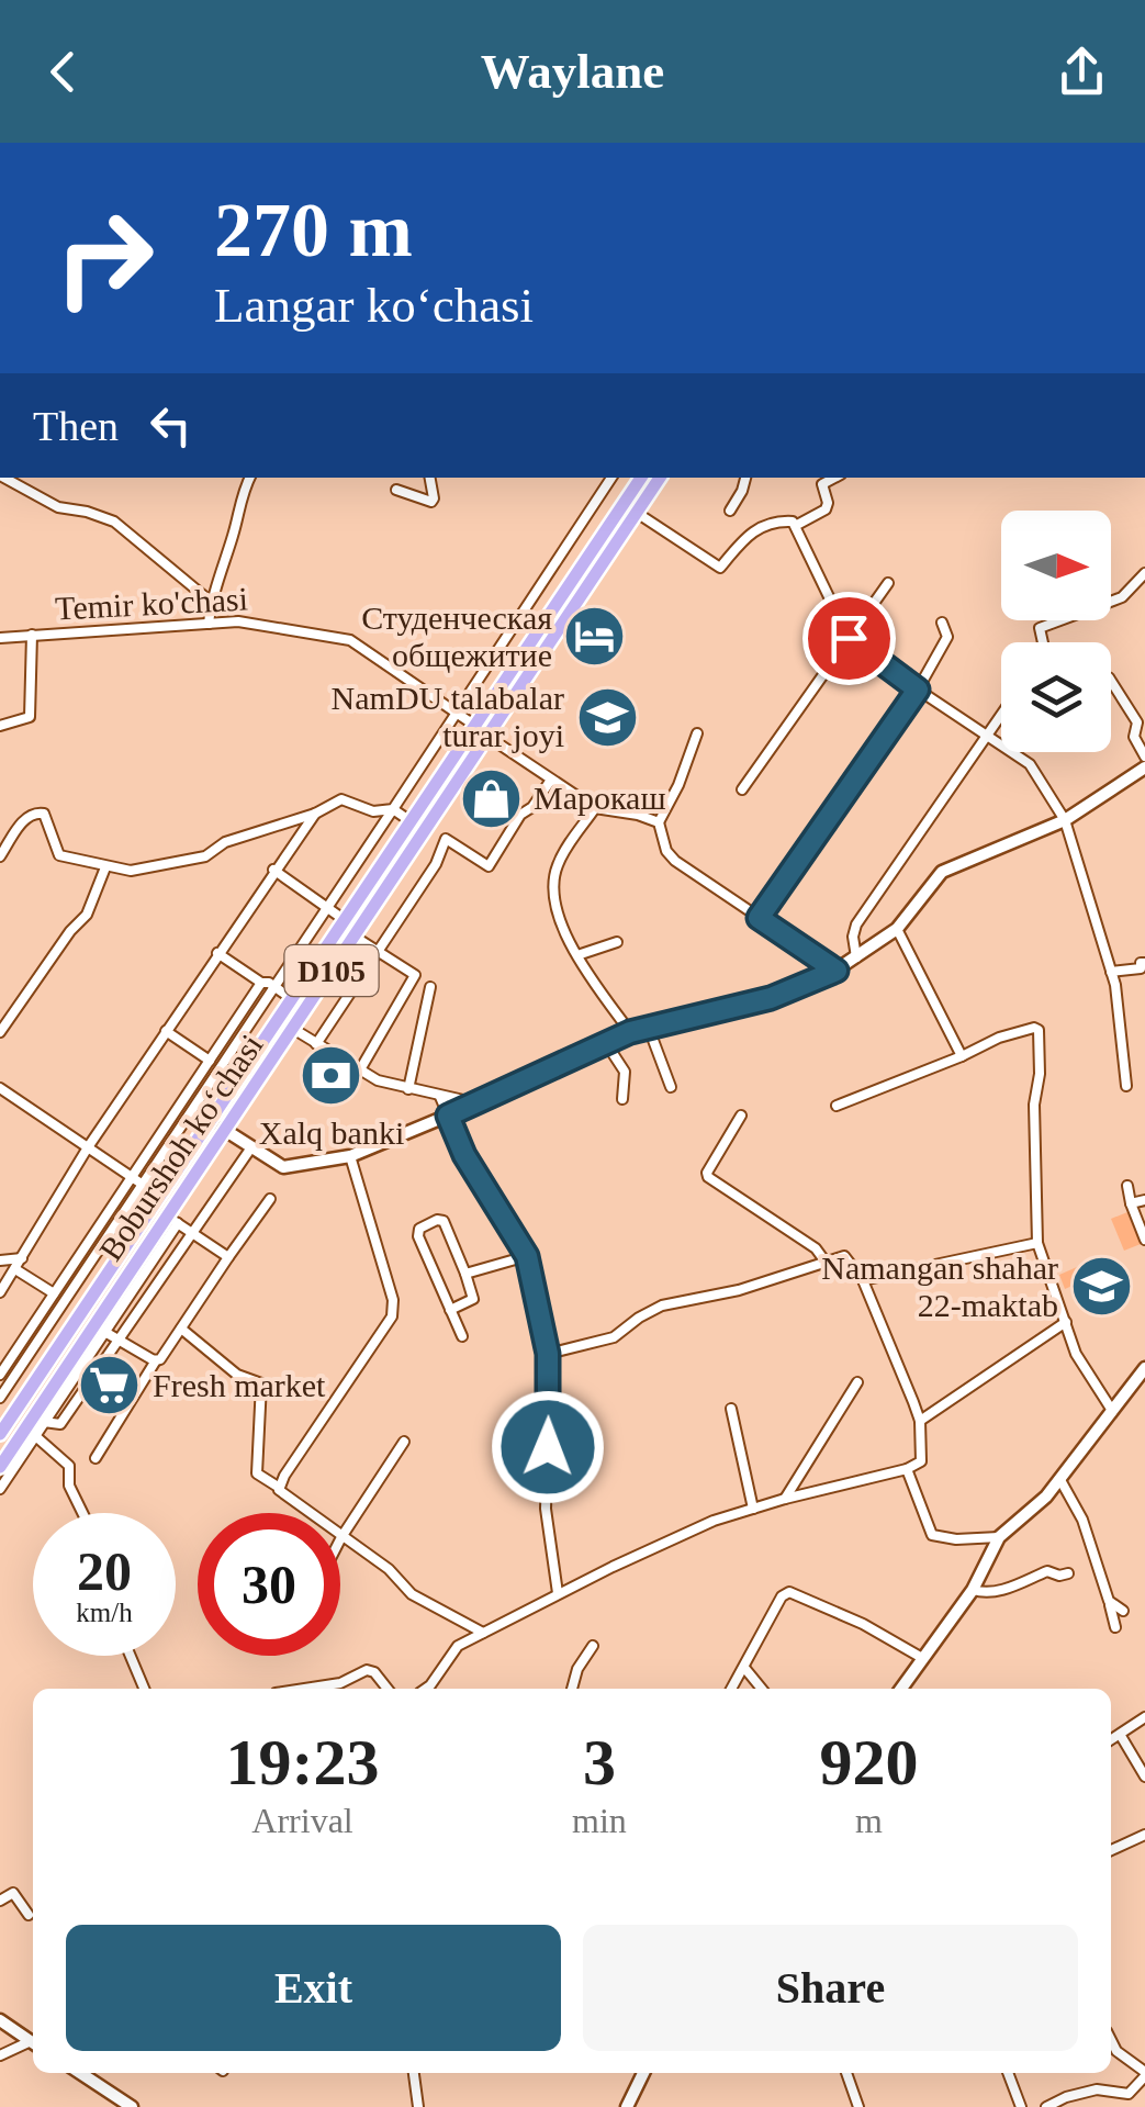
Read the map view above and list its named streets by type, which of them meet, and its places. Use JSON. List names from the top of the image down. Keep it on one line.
{"streets":{"main road":["D105","Boburshoh koʻchasi"],"street":["Temir ko'chasi"]},"crossings":[["Temir ko'chasi","D105"],["Temir ko'chasi","Boburshoh koʻchasi"]],"places":{"hotel":["Студенческая общежитие"],"school or university":["NamDU talabalar turar joyi","Namangan shahar 22-maktab"],"shop":["Марокаш"],"bank":["Xalq banki"],"supermarket":["Fresh market"]},"north":"right","page":{"header":"Waylane","turn":["270 m","Langar koʻchasi"],"then":"Then","speed":"20 km/h","limit":"30","eta":["19:23","Arrival","3","min","920","m"],"buttons":["Exit","Share"]}}
